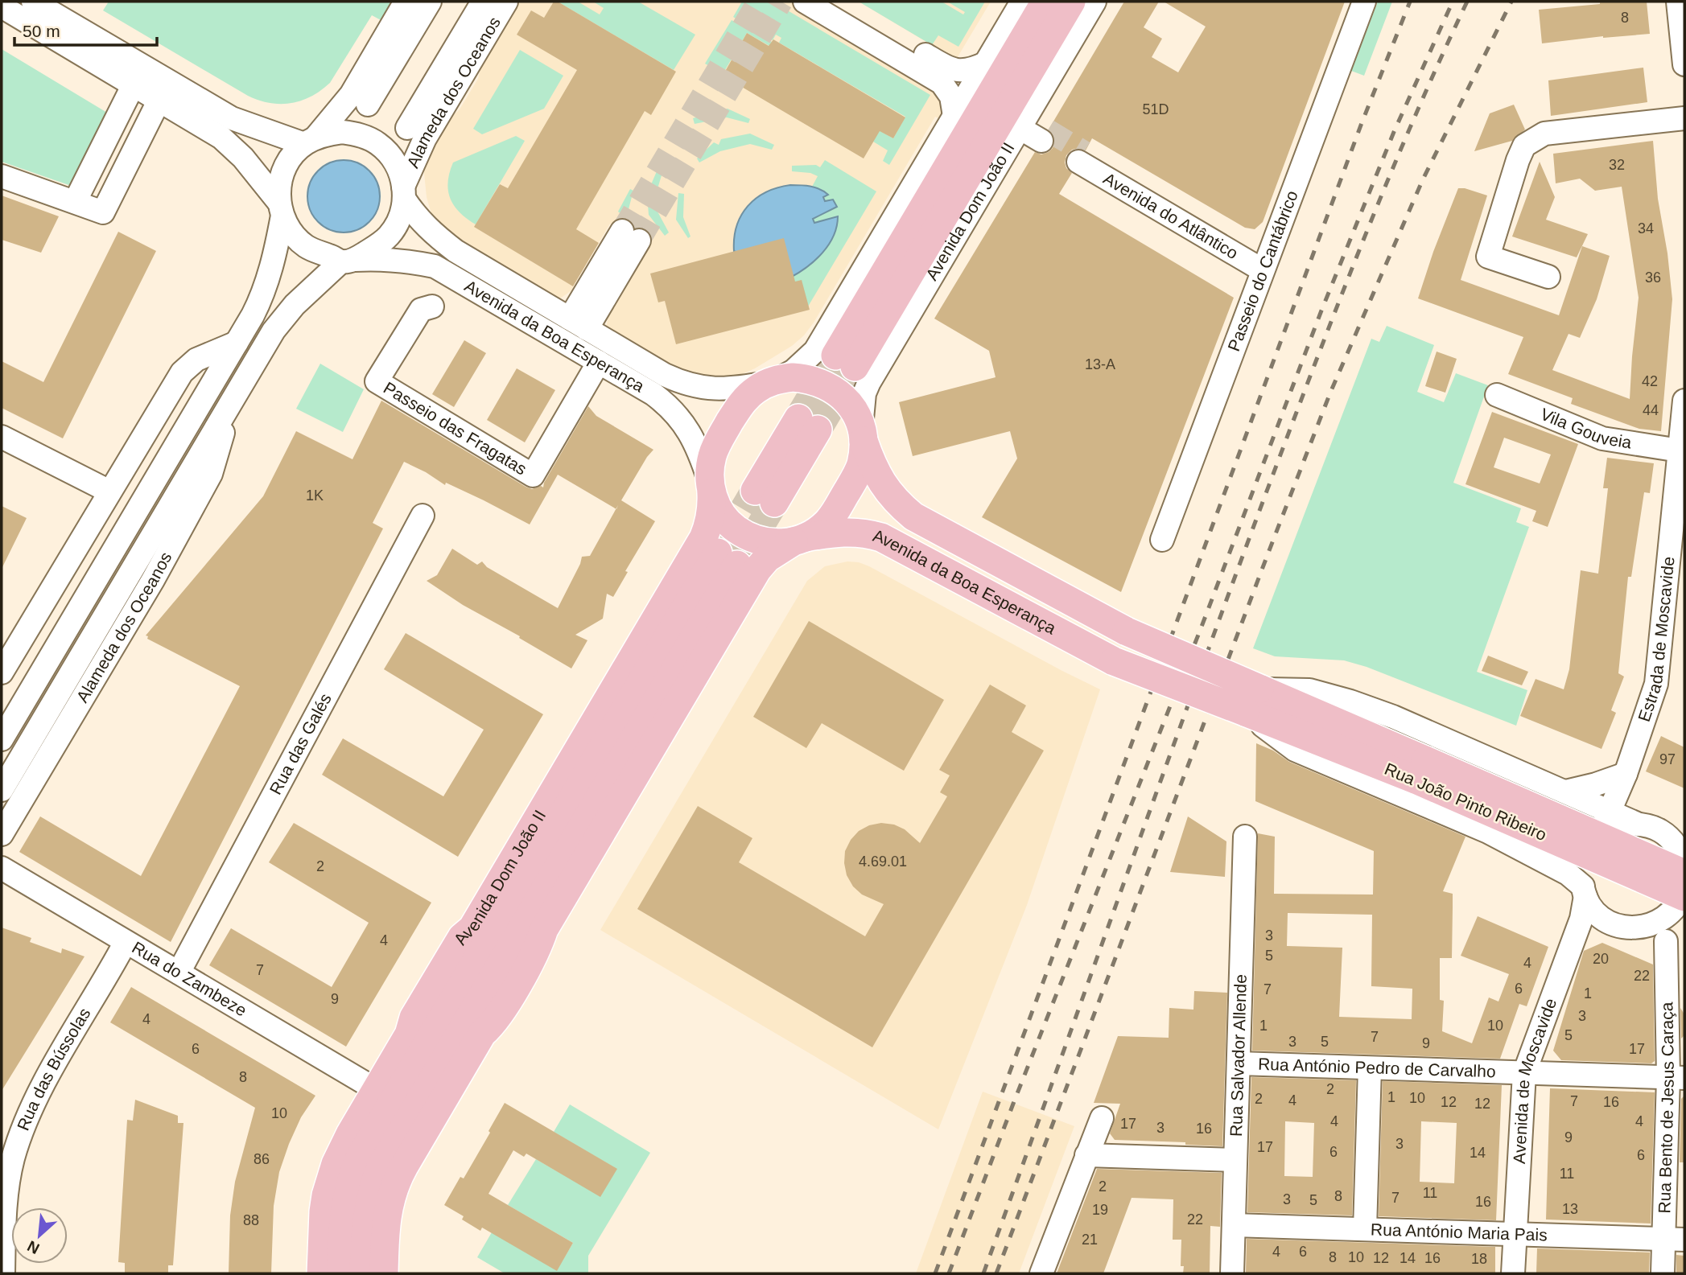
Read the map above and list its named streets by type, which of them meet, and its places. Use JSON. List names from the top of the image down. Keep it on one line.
{"streets":{"main road":["Avenida Dom João II","Avenida da Boa Esperança","Rua João Pinto Ribeiro"],"street":["Alameda dos Oceanos","Avenida do Atlântico","Passeio do Cantábrico","Vila Gouveia","Passeio das Fragatas","Estrada de Moscavide","Rua das Galés","Rua do Zambeze","Rua Salvador Allende","Rua António Pedro de Carvalho","Rua das Bússolas","Avenida de Moscavide","Rua Bento de Jesus Caraça","Rua António Maria Pais"]},"crossings":[["Alameda dos Oceanos","Avenida da Boa Esperança"],["Avenida Dom João II","Avenida da Boa Esperança"],["Avenida Dom João II","Rua do Zambeze"],["Avenida do Atlântico","Passeio do Cantábrico"],["Avenida da Boa Esperança","Passeio das Fragatas"],["Avenida da Boa Esperança","Rua João Pinto Ribeiro"],["Vila Gouveia","Estrada de Moscavide"],["Estrada de Moscavide","Rua João Pinto Ribeiro"],["Estrada de Moscavide","Avenida de Moscavide"],["Rua das Galés","Rua do Zambeze"],["Rua João Pinto Ribeiro","Avenida de Moscavide"],["Rua do Zambeze","Rua das Bússolas"],["Rua Salvador Allende","Rua António Pedro de Carvalho"],["Rua Salvador Allende","Rua António Maria Pais"],["Rua António Pedro de Carvalho","Avenida de Moscavide"],["Rua António Pedro de Carvalho","Rua Bento de Jesus Caraça"],["Avenida de Moscavide","Rua António Maria Pais"],["Rua Bento de Jesus Caraça","Rua António Maria Pais"]],"house_numbers":["8","51D","32","34","36","13-A","42","44","1K","97","4.69.01","2","3","4","5","20","4","7","22","6","7","1","9","3","4","1","10","5","7","3","5","9","6","17","8","2","1","10","2","4","7","12","16","12","10","4","4","17","3","16","9","3","17","6","14","6","86","11","2","11","8","7","3","5","16","13","19","22","88","21","4","6","8","10","12","14","16","18"],"scale_bar":"50 m","north":"bottom left"}
